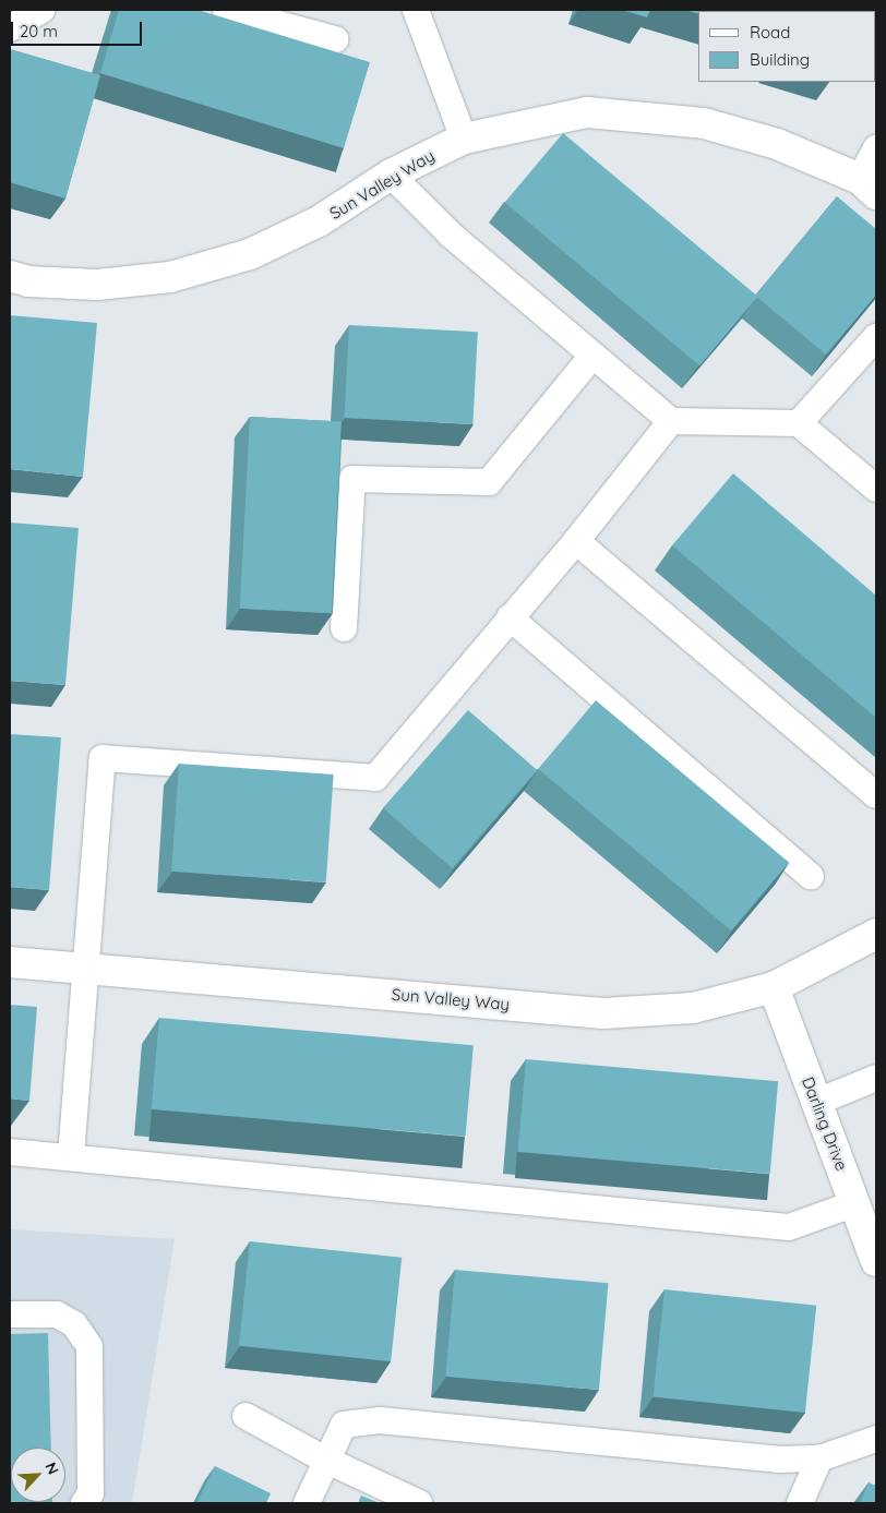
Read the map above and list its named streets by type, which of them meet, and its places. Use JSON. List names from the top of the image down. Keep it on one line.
{"streets":{"street":["Sun Valley Way","Darling Drive"]},"crossings":[["Sun Valley Way","Darling Drive"]],"legend":["Road","Building"],"scale_bar":"20 m","north":"top right"}
